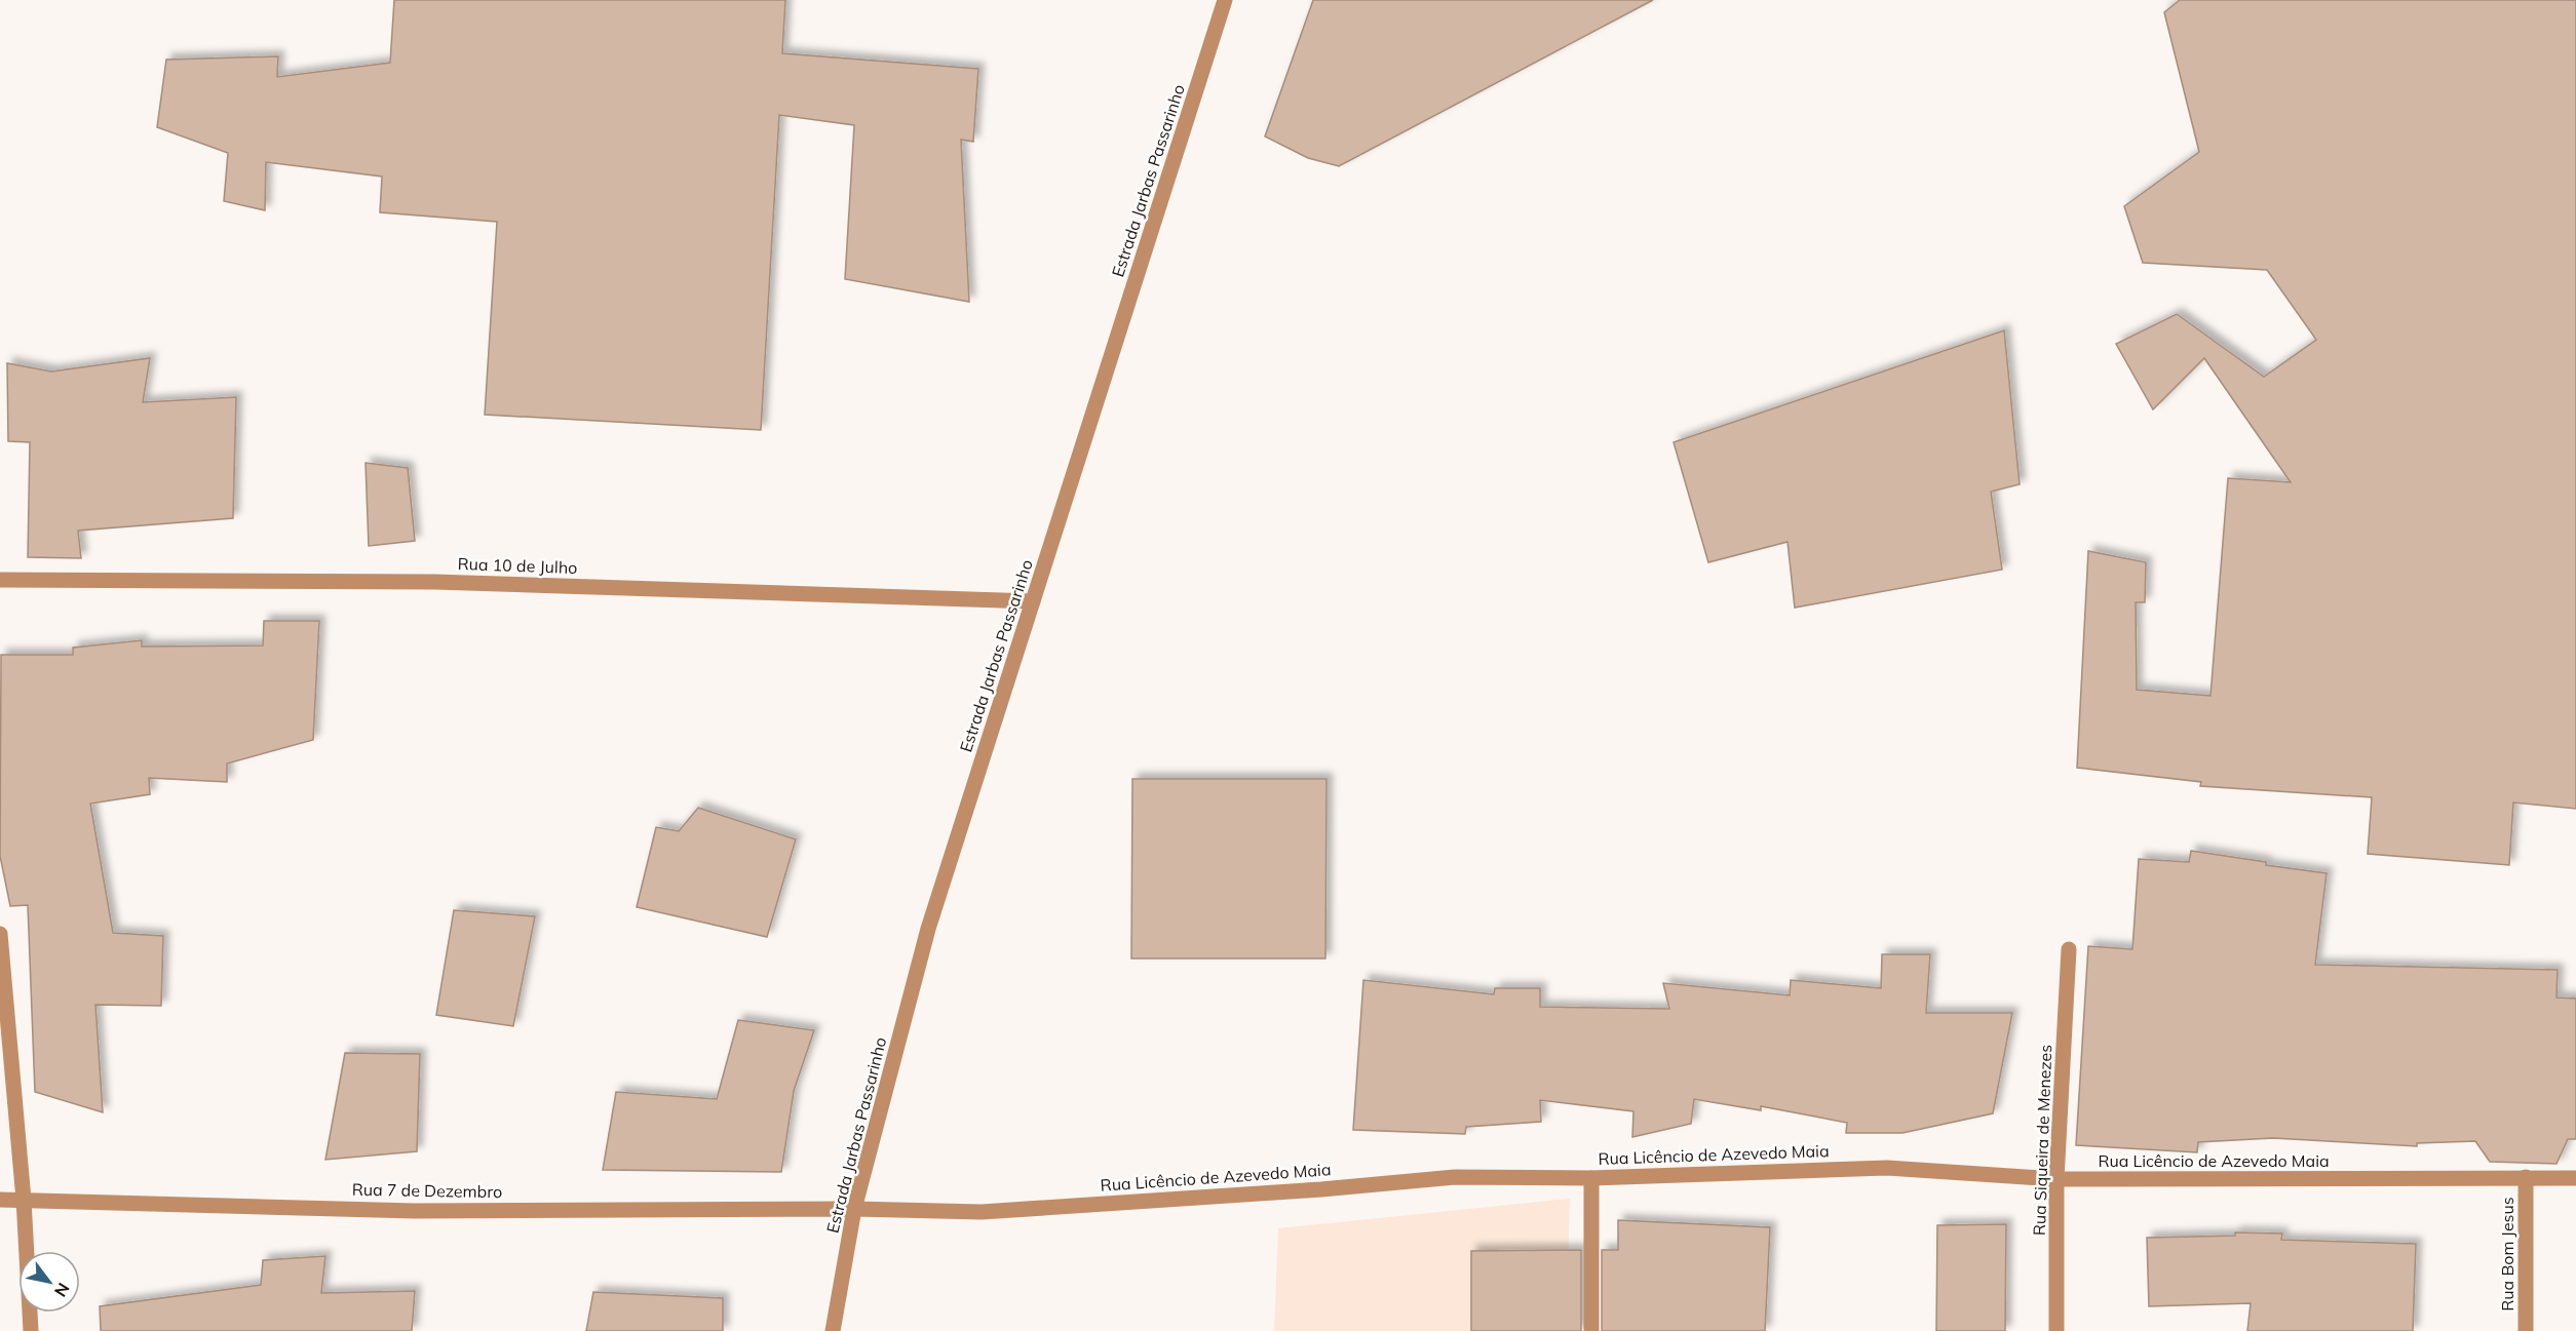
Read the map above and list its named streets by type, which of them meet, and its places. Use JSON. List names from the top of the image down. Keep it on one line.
{"streets":{"street":["Estrada Jarbas Passarinho","Rua 10 de Julho","Rua Siqueira de Menezes","Rua Licêncio de Azevedo Maia","Rua 7 de Dezembro","Rua Bom Jesus"]},"crossings":[["Estrada Jarbas Passarinho","Rua 10 de Julho"],["Estrada Jarbas Passarinho","Rua Licêncio de Azevedo Maia"],["Estrada Jarbas Passarinho","Rua 7 de Dezembro"],["Rua Siqueira de Menezes","Rua Licêncio de Azevedo Maia"],["Rua Licêncio de Azevedo Maia","Rua 7 de Dezembro"],["Rua Licêncio de Azevedo Maia","Rua Bom Jesus"]],"north":"bottom right"}
